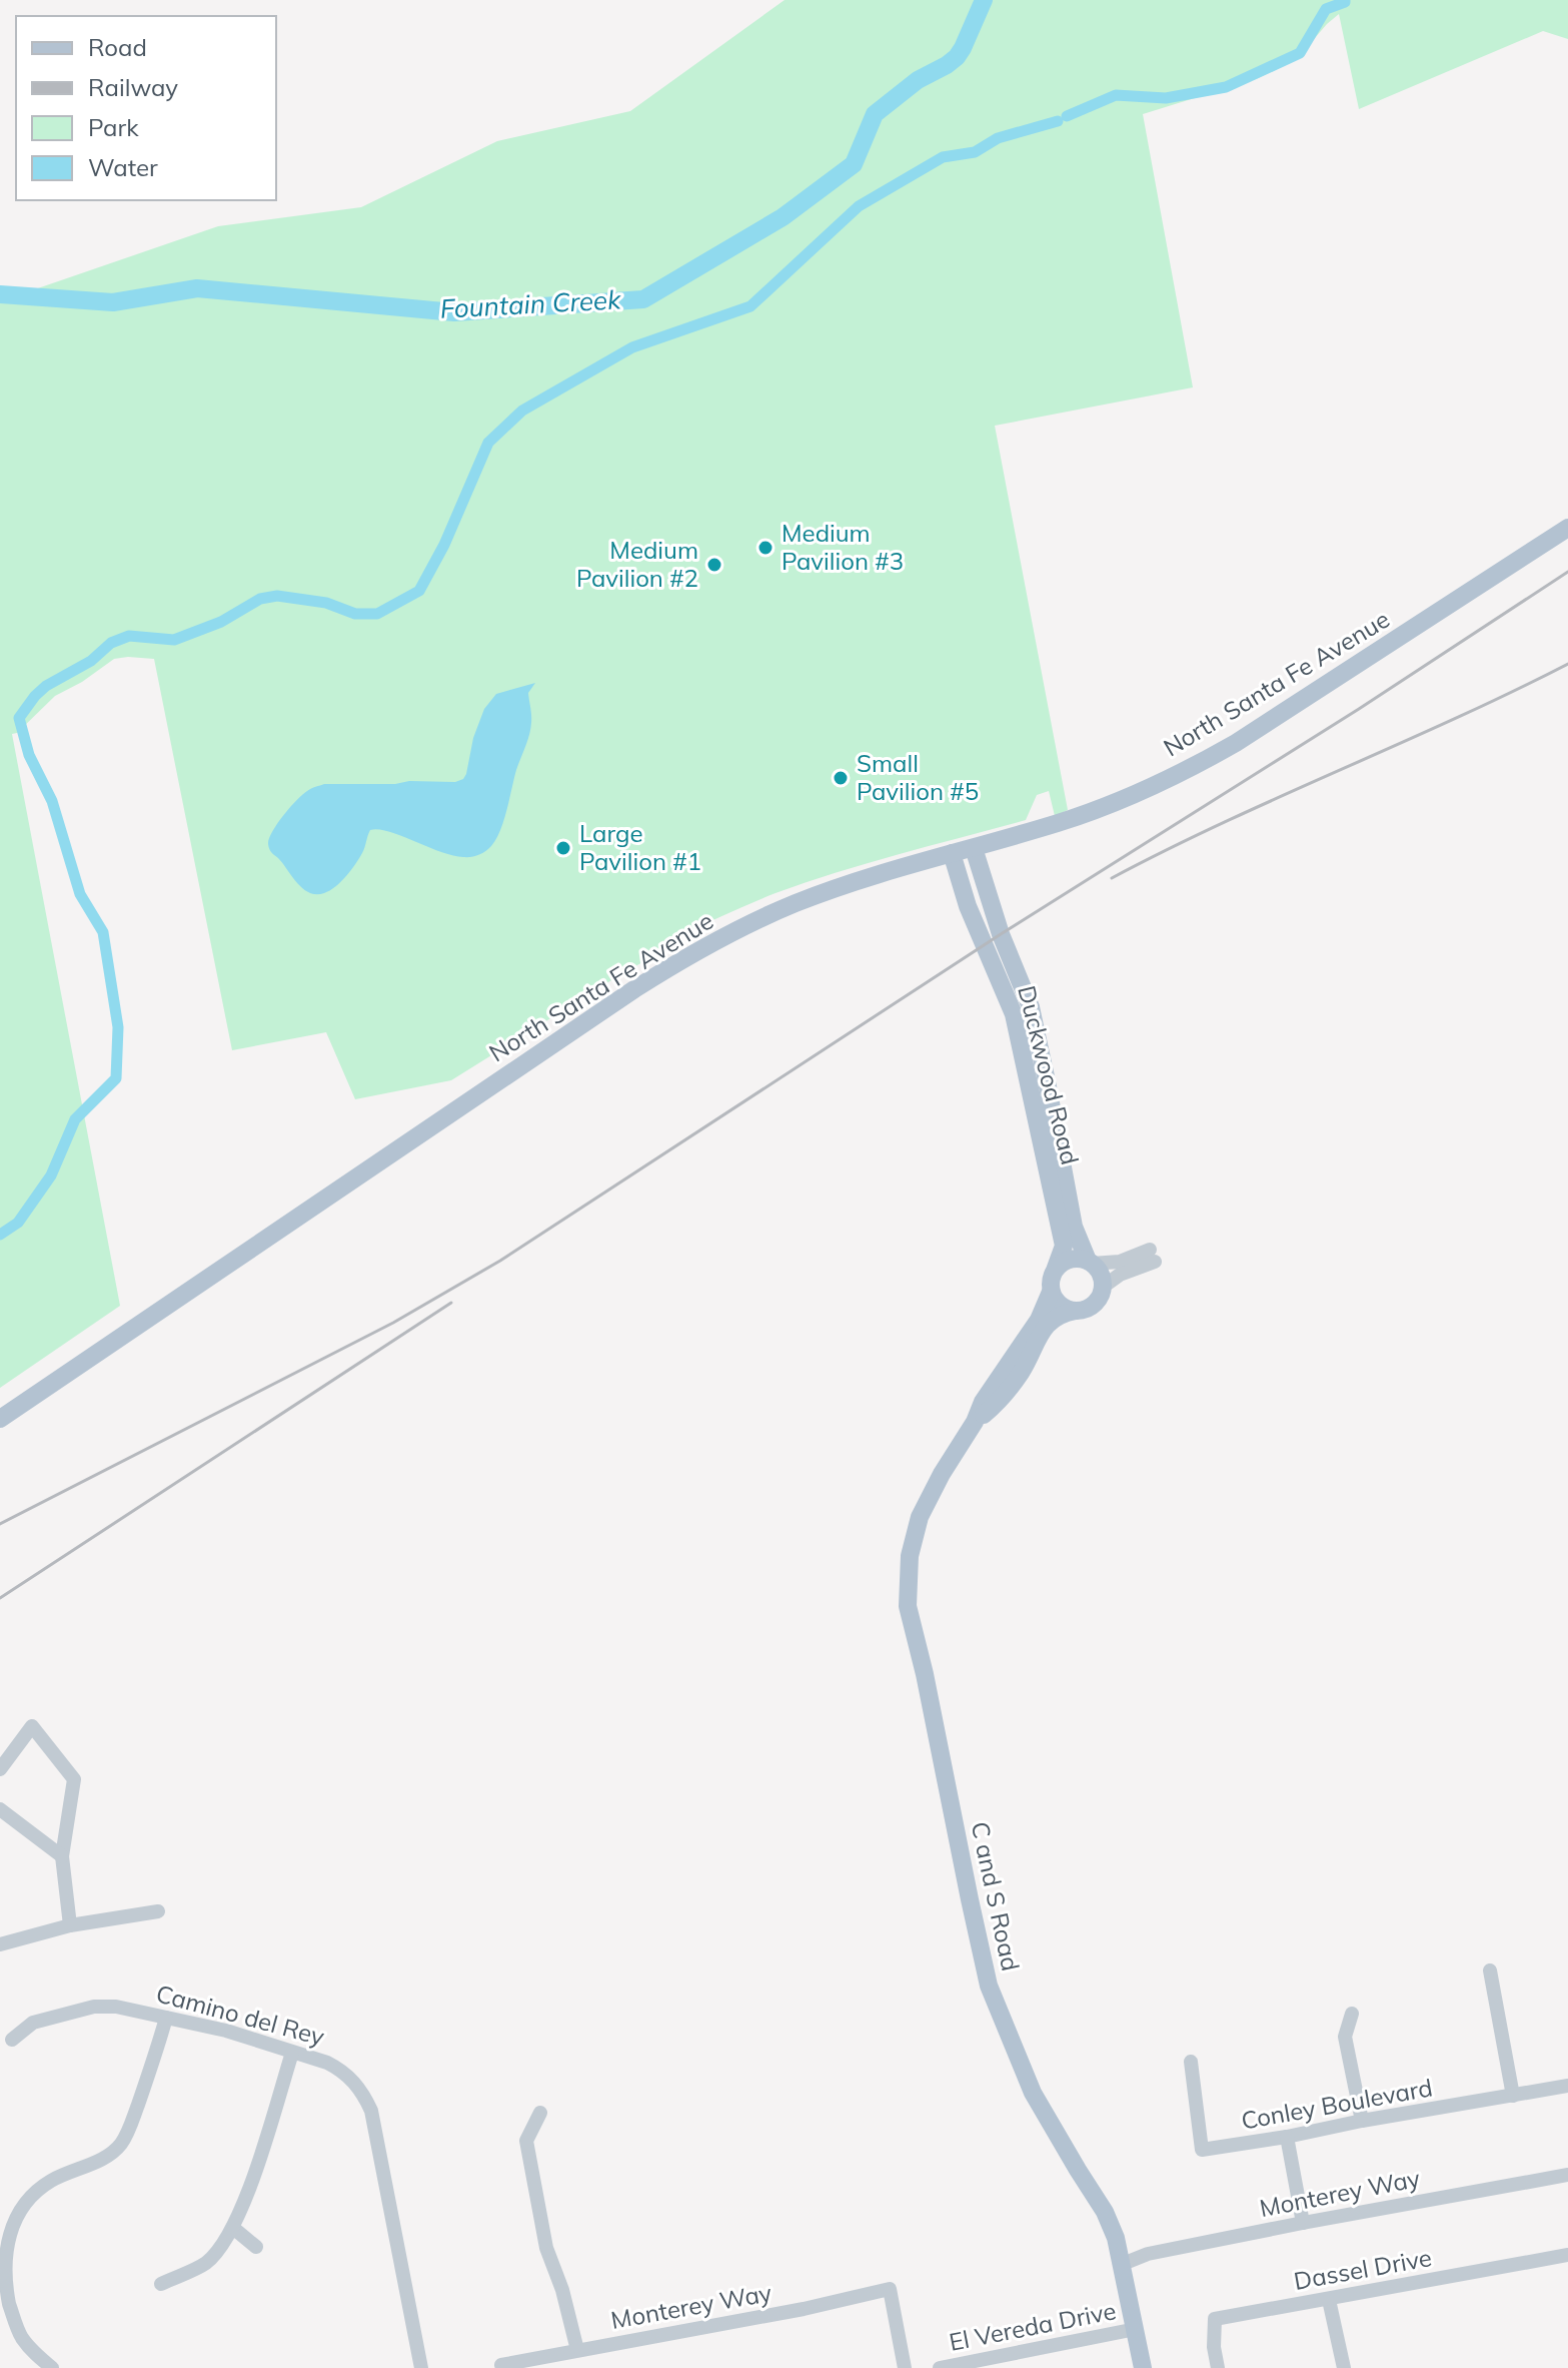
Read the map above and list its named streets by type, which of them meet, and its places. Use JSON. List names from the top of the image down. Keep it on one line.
{"streets":{"main road":["North Santa Fe Avenue","Duckwood Road","C and S Road"],"street":["Camino del Rey","Conley Boulevard","Monterey Way","Dassel Drive","El Vereda Drive"]},"crossings":[["North Santa Fe Avenue","Duckwood Road"],["Duckwood Road","C and S Road"],["C and S Road","Monterey Way"],["C and S Road","El Vereda Drive"]],"water":["Fountain Creek"],"places":["Medium Pavilion #3","Medium Pavilion #2","Small Pavilion #5","Large Pavilion #1"],"legend":["Road","Railway","Park","Water"]}
